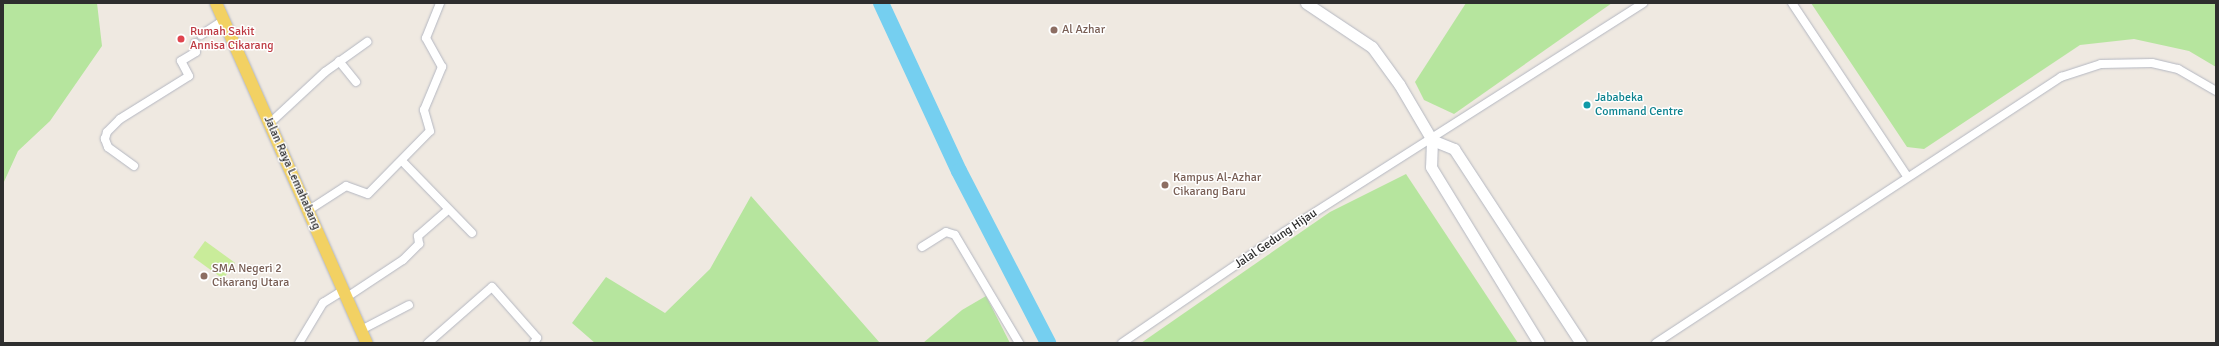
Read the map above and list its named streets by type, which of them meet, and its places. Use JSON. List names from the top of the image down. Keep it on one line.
{"streets":{"main road":["Jalan Raya Lemahabang"],"street":["Jalal Gedung Hijau"]},"places":["Al Azhar","Rumah Sakit Annisa Cikarang","Jababeka Command Centre","Kampus Al-Azhar Cikarang Baru","SMA Negeri 2 Cikarang Utara"]}
